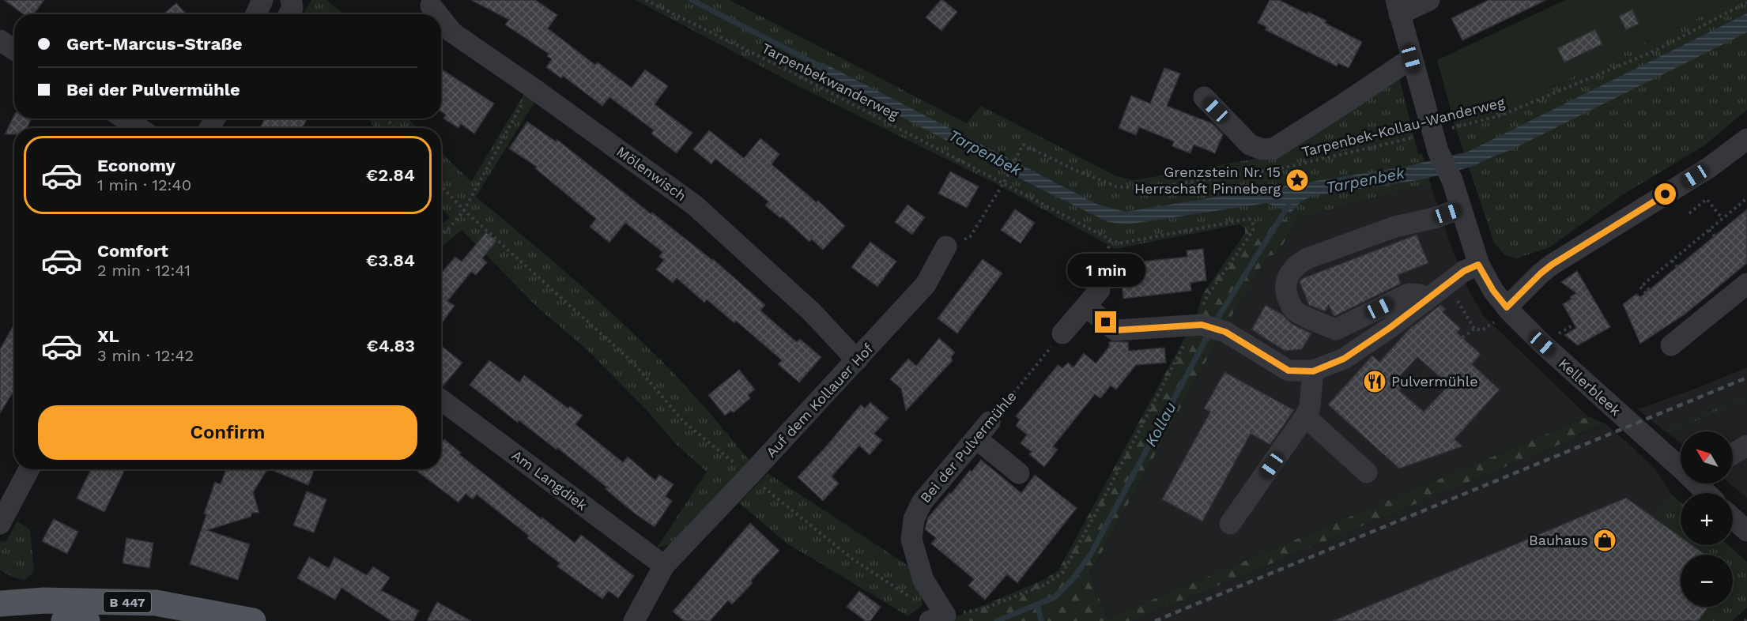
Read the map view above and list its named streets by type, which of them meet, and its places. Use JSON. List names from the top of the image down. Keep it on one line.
{"streets":{"main road":["B 447"],"street":["Mölenwisch","Kellerbleek","Auf dem Kollauer Hof","Bei der Pulvermühle","Am Langdiek"],"path":["Tarpenbekwanderweg","Tarpenbek-Kollau-Wanderweg"]},"crossings":[["Tarpenbek-Kollau-Wanderweg","Kellerbleek"],["Mölenwisch","Auf dem Kollauer Hof"],["Auf dem Kollauer Hof","Am Langdiek"]],"water":["Tarpenbek","Kollau"],"places":{"place":["Grenzstein Nr. 15 Herrschaft Pinneberg"],"restaurant":["Pulvermühle"],"shop":["Bauhaus"]},"north":"top left","page":{"banner":["Gert-Marcus-Straße","Bei der Pulvermühle"],"list":[{"name":"Economy","note":"1 min · 12:40","value":"€2.84"},{"name":"Comfort","note":"2 min · 12:41","value":"€3.84"},{"name":"XL","note":"3 min · 12:42","value":"€4.83"}],"bubble":"1 min","buttons":"Confirm","map_buttons":["+","−"]}}
